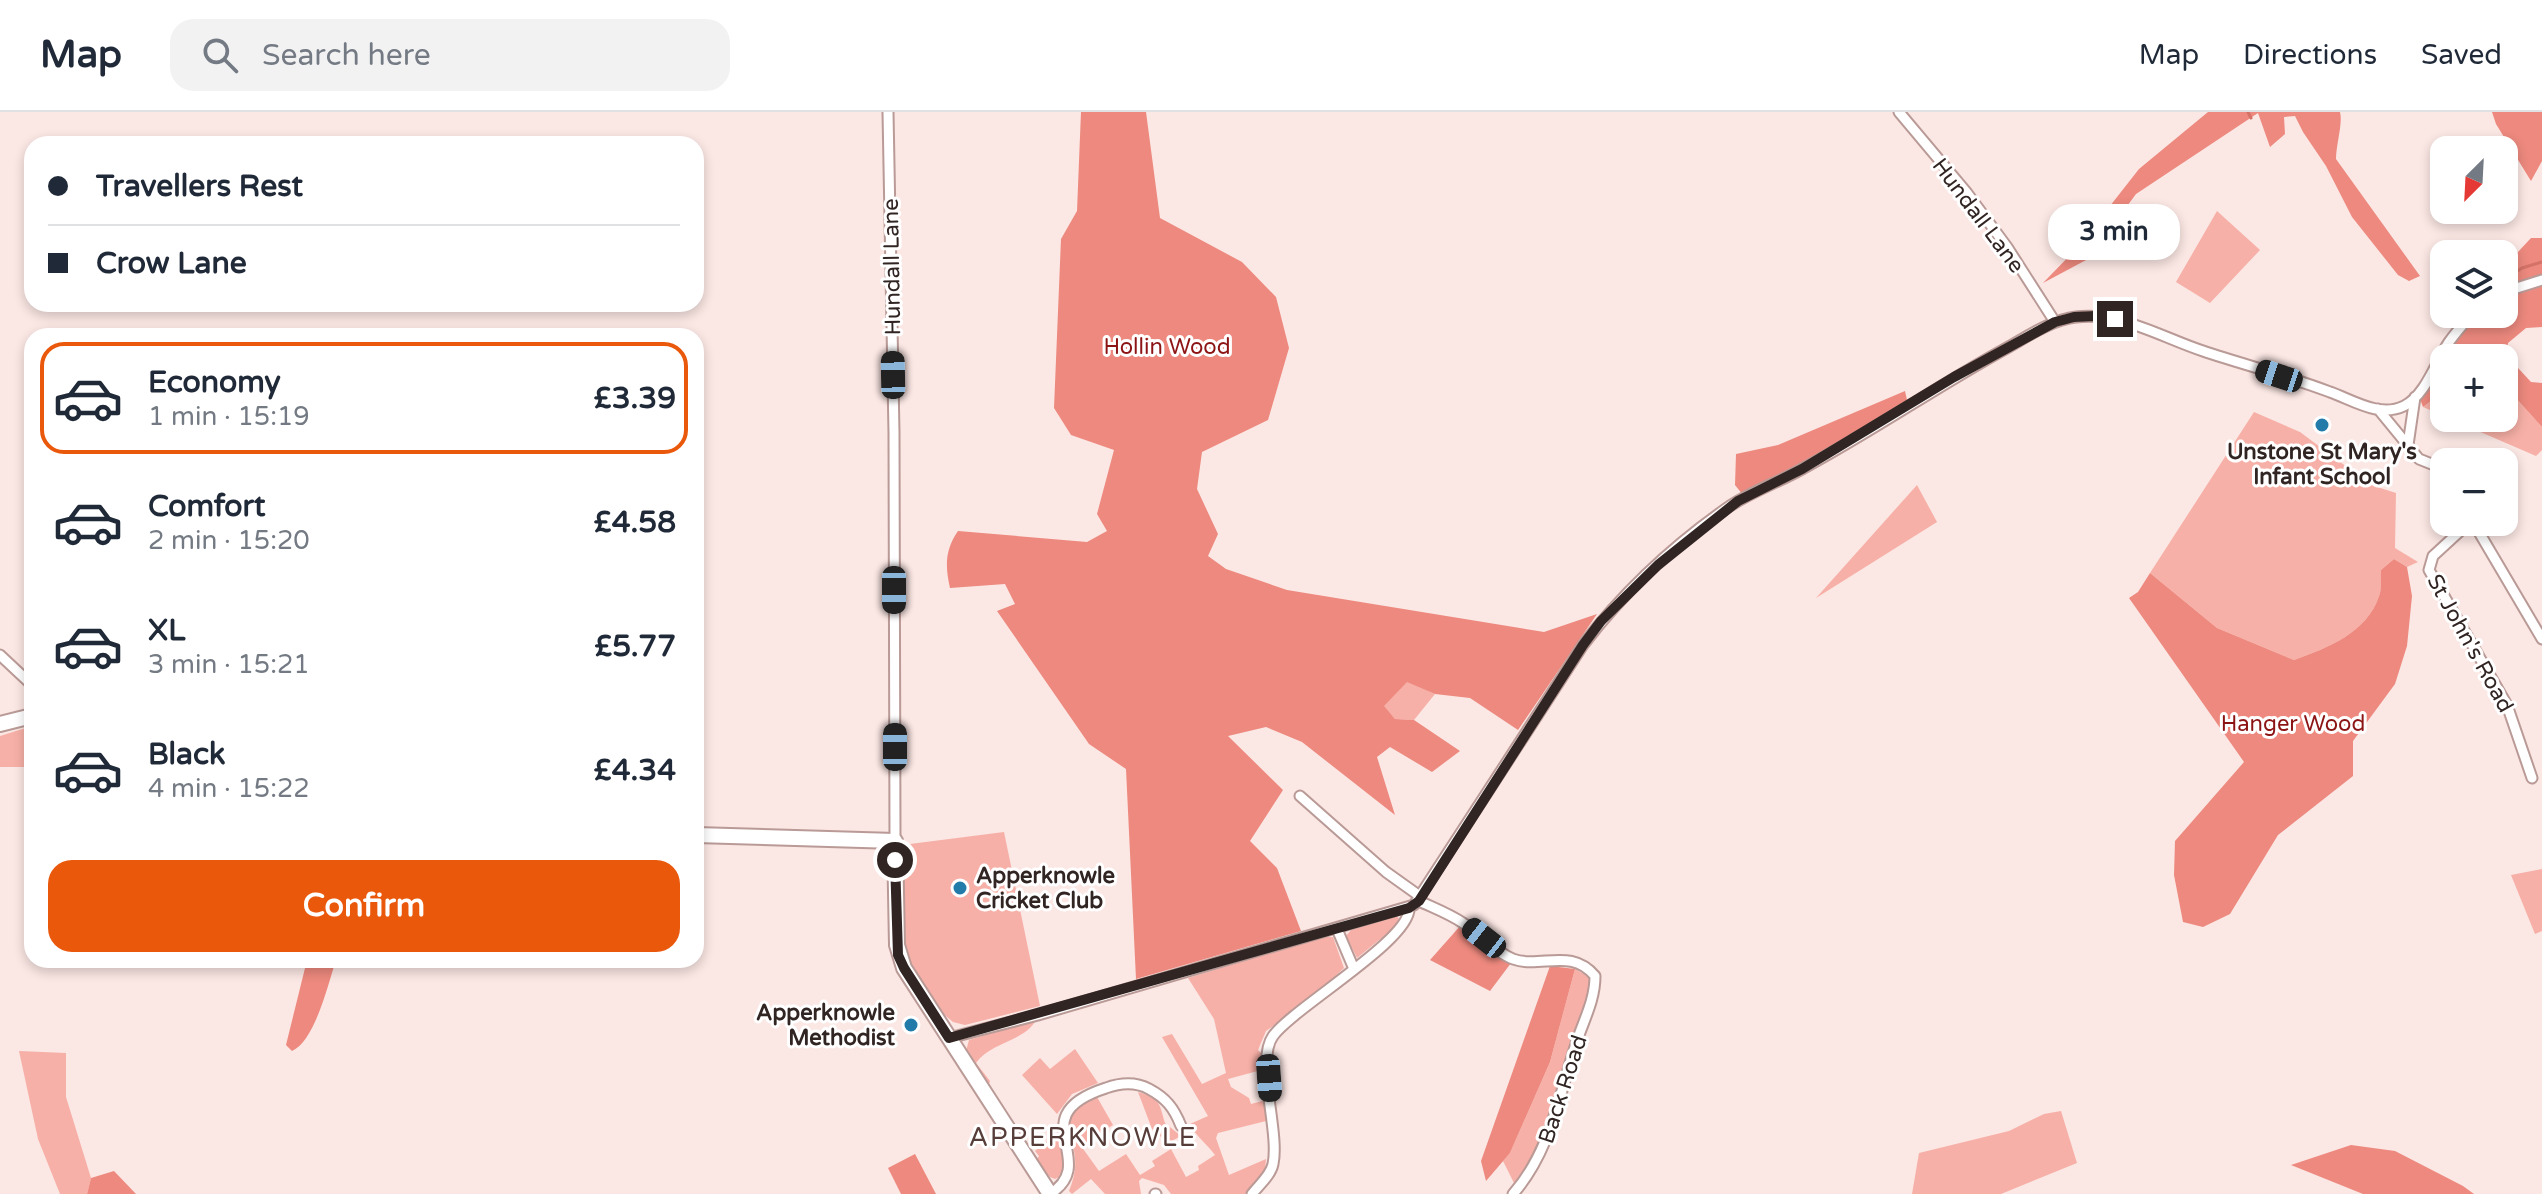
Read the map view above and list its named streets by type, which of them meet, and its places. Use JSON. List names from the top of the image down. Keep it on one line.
{"streets":{"street":["Hundall Lane","St John's Road","Back Road"]},"districts":["APPERKNOWLE"],"parks":["Hollin Wood","Hanger Wood"],"places":["Unstone St Mary's Infant School","Apperknowle Cricket Club","Apperknowle Methodist"],"north":"bottom left","page":{"header":"Map","search":"Search here","nav":["Map","Directions","Saved"],"map_buttons":["+","−"],"banner":["Travellers Rest","Crow Lane"],"bubble":"3 min","list":[{"name":"Economy","note":"1 min · 15:19","value":"£3.39"},{"name":"Comfort","note":"2 min · 15:20","value":"£4.58"},{"name":"XL","note":"3 min · 15:21","value":"£5.77"},{"name":"Black","note":"4 min · 15:22","value":"£4.34"}],"buttons":"Confirm"}}
